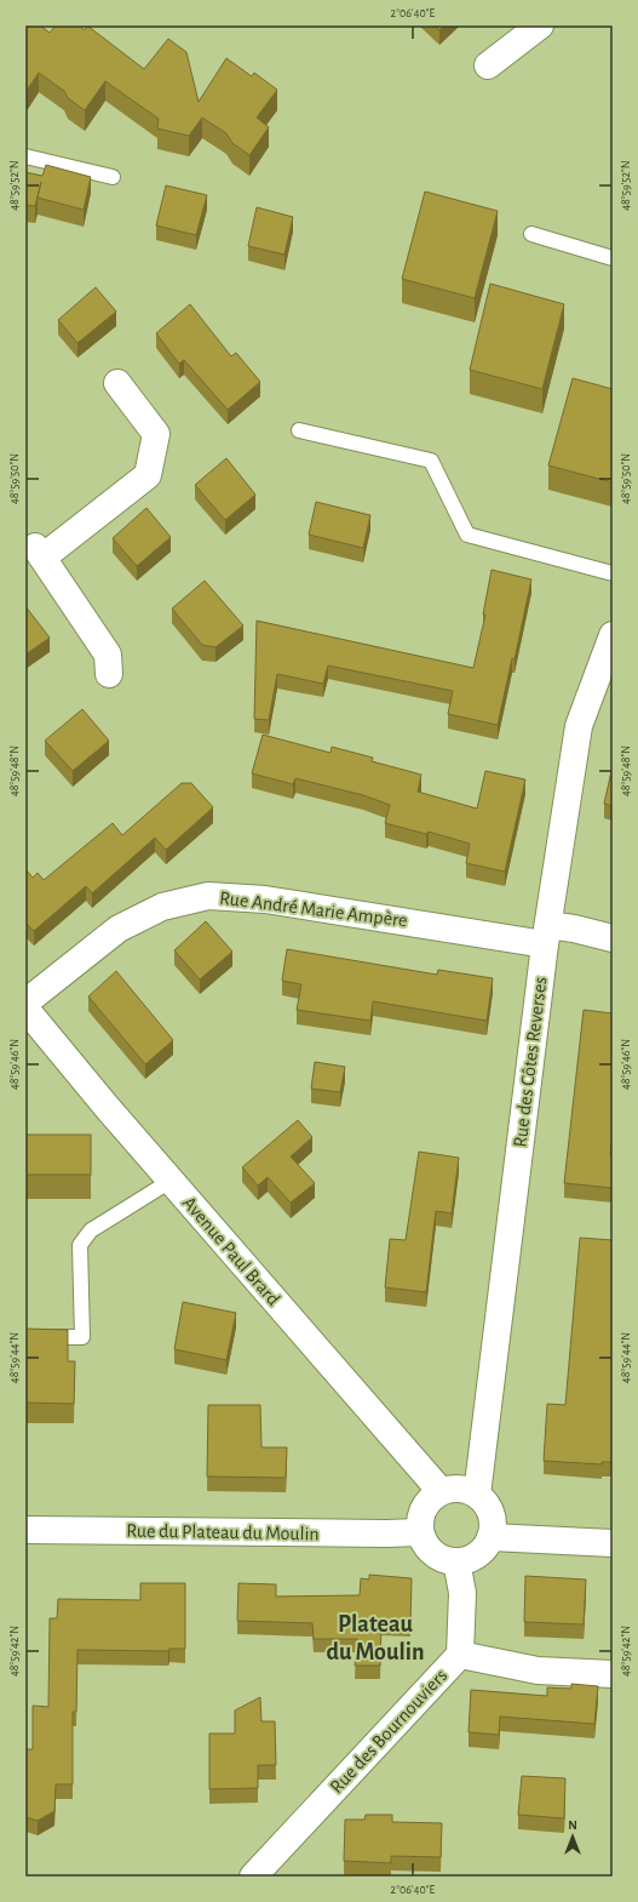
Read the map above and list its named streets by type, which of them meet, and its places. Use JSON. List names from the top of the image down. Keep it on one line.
{"streets":{"street":["Rue André Marie Ampère","Rue des Côtes Reverses","Avenue Paul Brard","Rue du Plateau du Moulin","Rue des Bournouviers"]},"crossings":[["Rue André Marie Ampère","Rue des Côtes Reverses"],["Rue des Côtes Reverses","Avenue Paul Brard"],["Rue des Côtes Reverses","Rue du Plateau du Moulin"],["Rue des Côtes Reverses","Rue des Bournouviers"],["Avenue Paul Brard","Rue du Plateau du Moulin"],["Avenue Paul Brard","Rue des Bournouviers"],["Rue du Plateau du Moulin","Rue des Bournouviers"]],"districts":["Plateau du Moulin"],"north":"top","coordinates":["2°06'40\"E","48°59'52\"N","48°59'50\"N","48°59'48\"N","48°59'46\"N","48°59'44\"N","48°59'42\"N"]}
